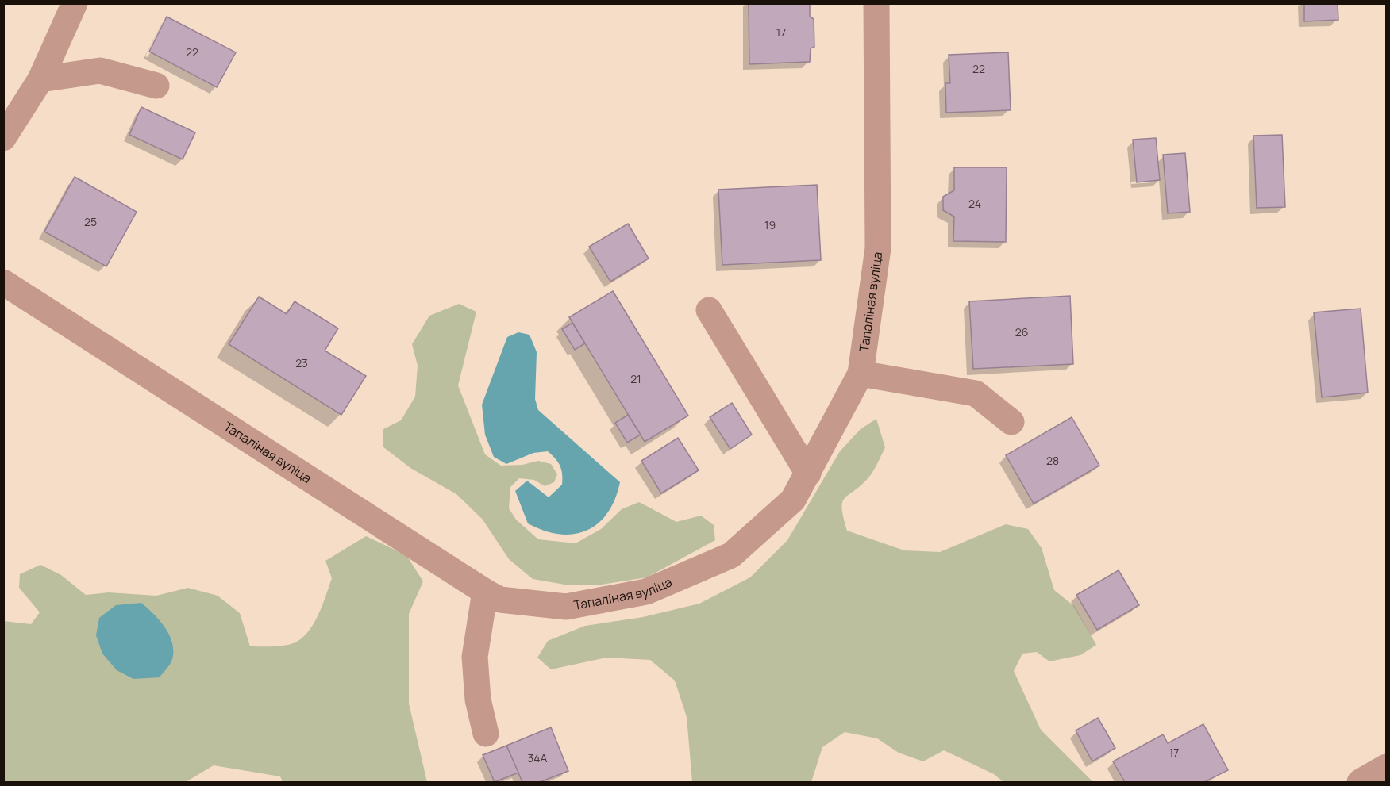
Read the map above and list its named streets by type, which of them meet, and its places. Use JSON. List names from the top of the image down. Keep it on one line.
{"streets":{"street":["Тапаліная вуліца"]},"house_numbers":["17","22","22","24","25","19","26","23","21","28","17","34А"]}
